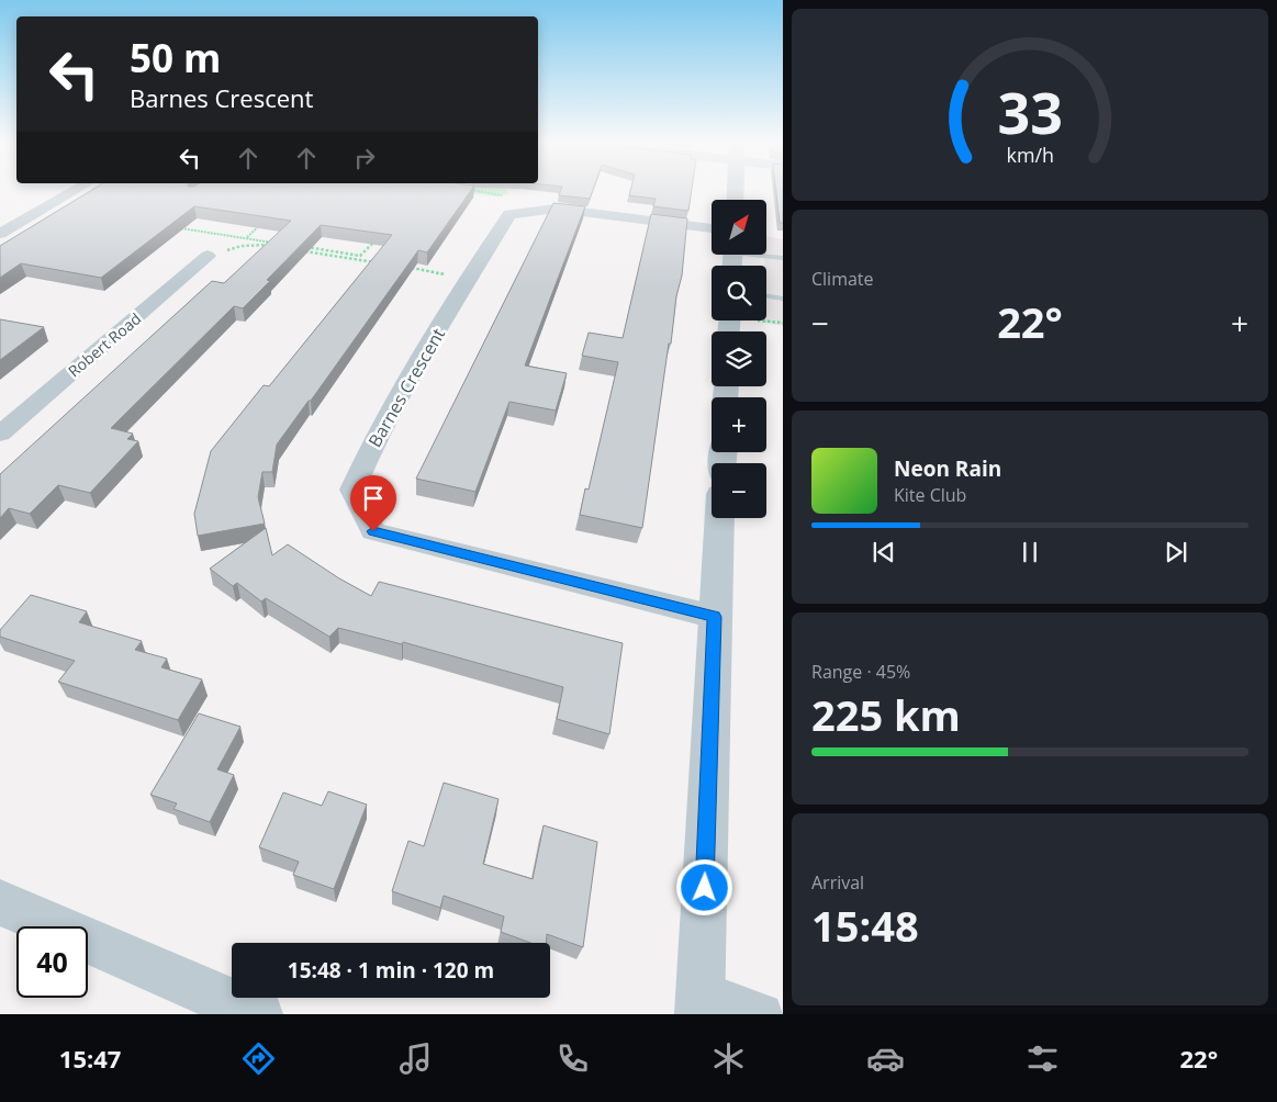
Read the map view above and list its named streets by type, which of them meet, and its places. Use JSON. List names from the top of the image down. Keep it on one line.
{"streets":{"street":["Robert Road","Barnes Crescent"]},"north":"top right","page":{"turn":["50 m","Barnes Crescent"],"map_buttons":["+","−"],"tile":["Climate",["Range · 45%","225 km"],["Arrival","15:48"]],"heat":["−","22°","+"],"song":["Neon Rain","Kite Club"],"limit":"40","trip":"15:48 · 1 min · 120 m","tabs":["15:47","22°"],"gauge":["33","km/h"]}}
